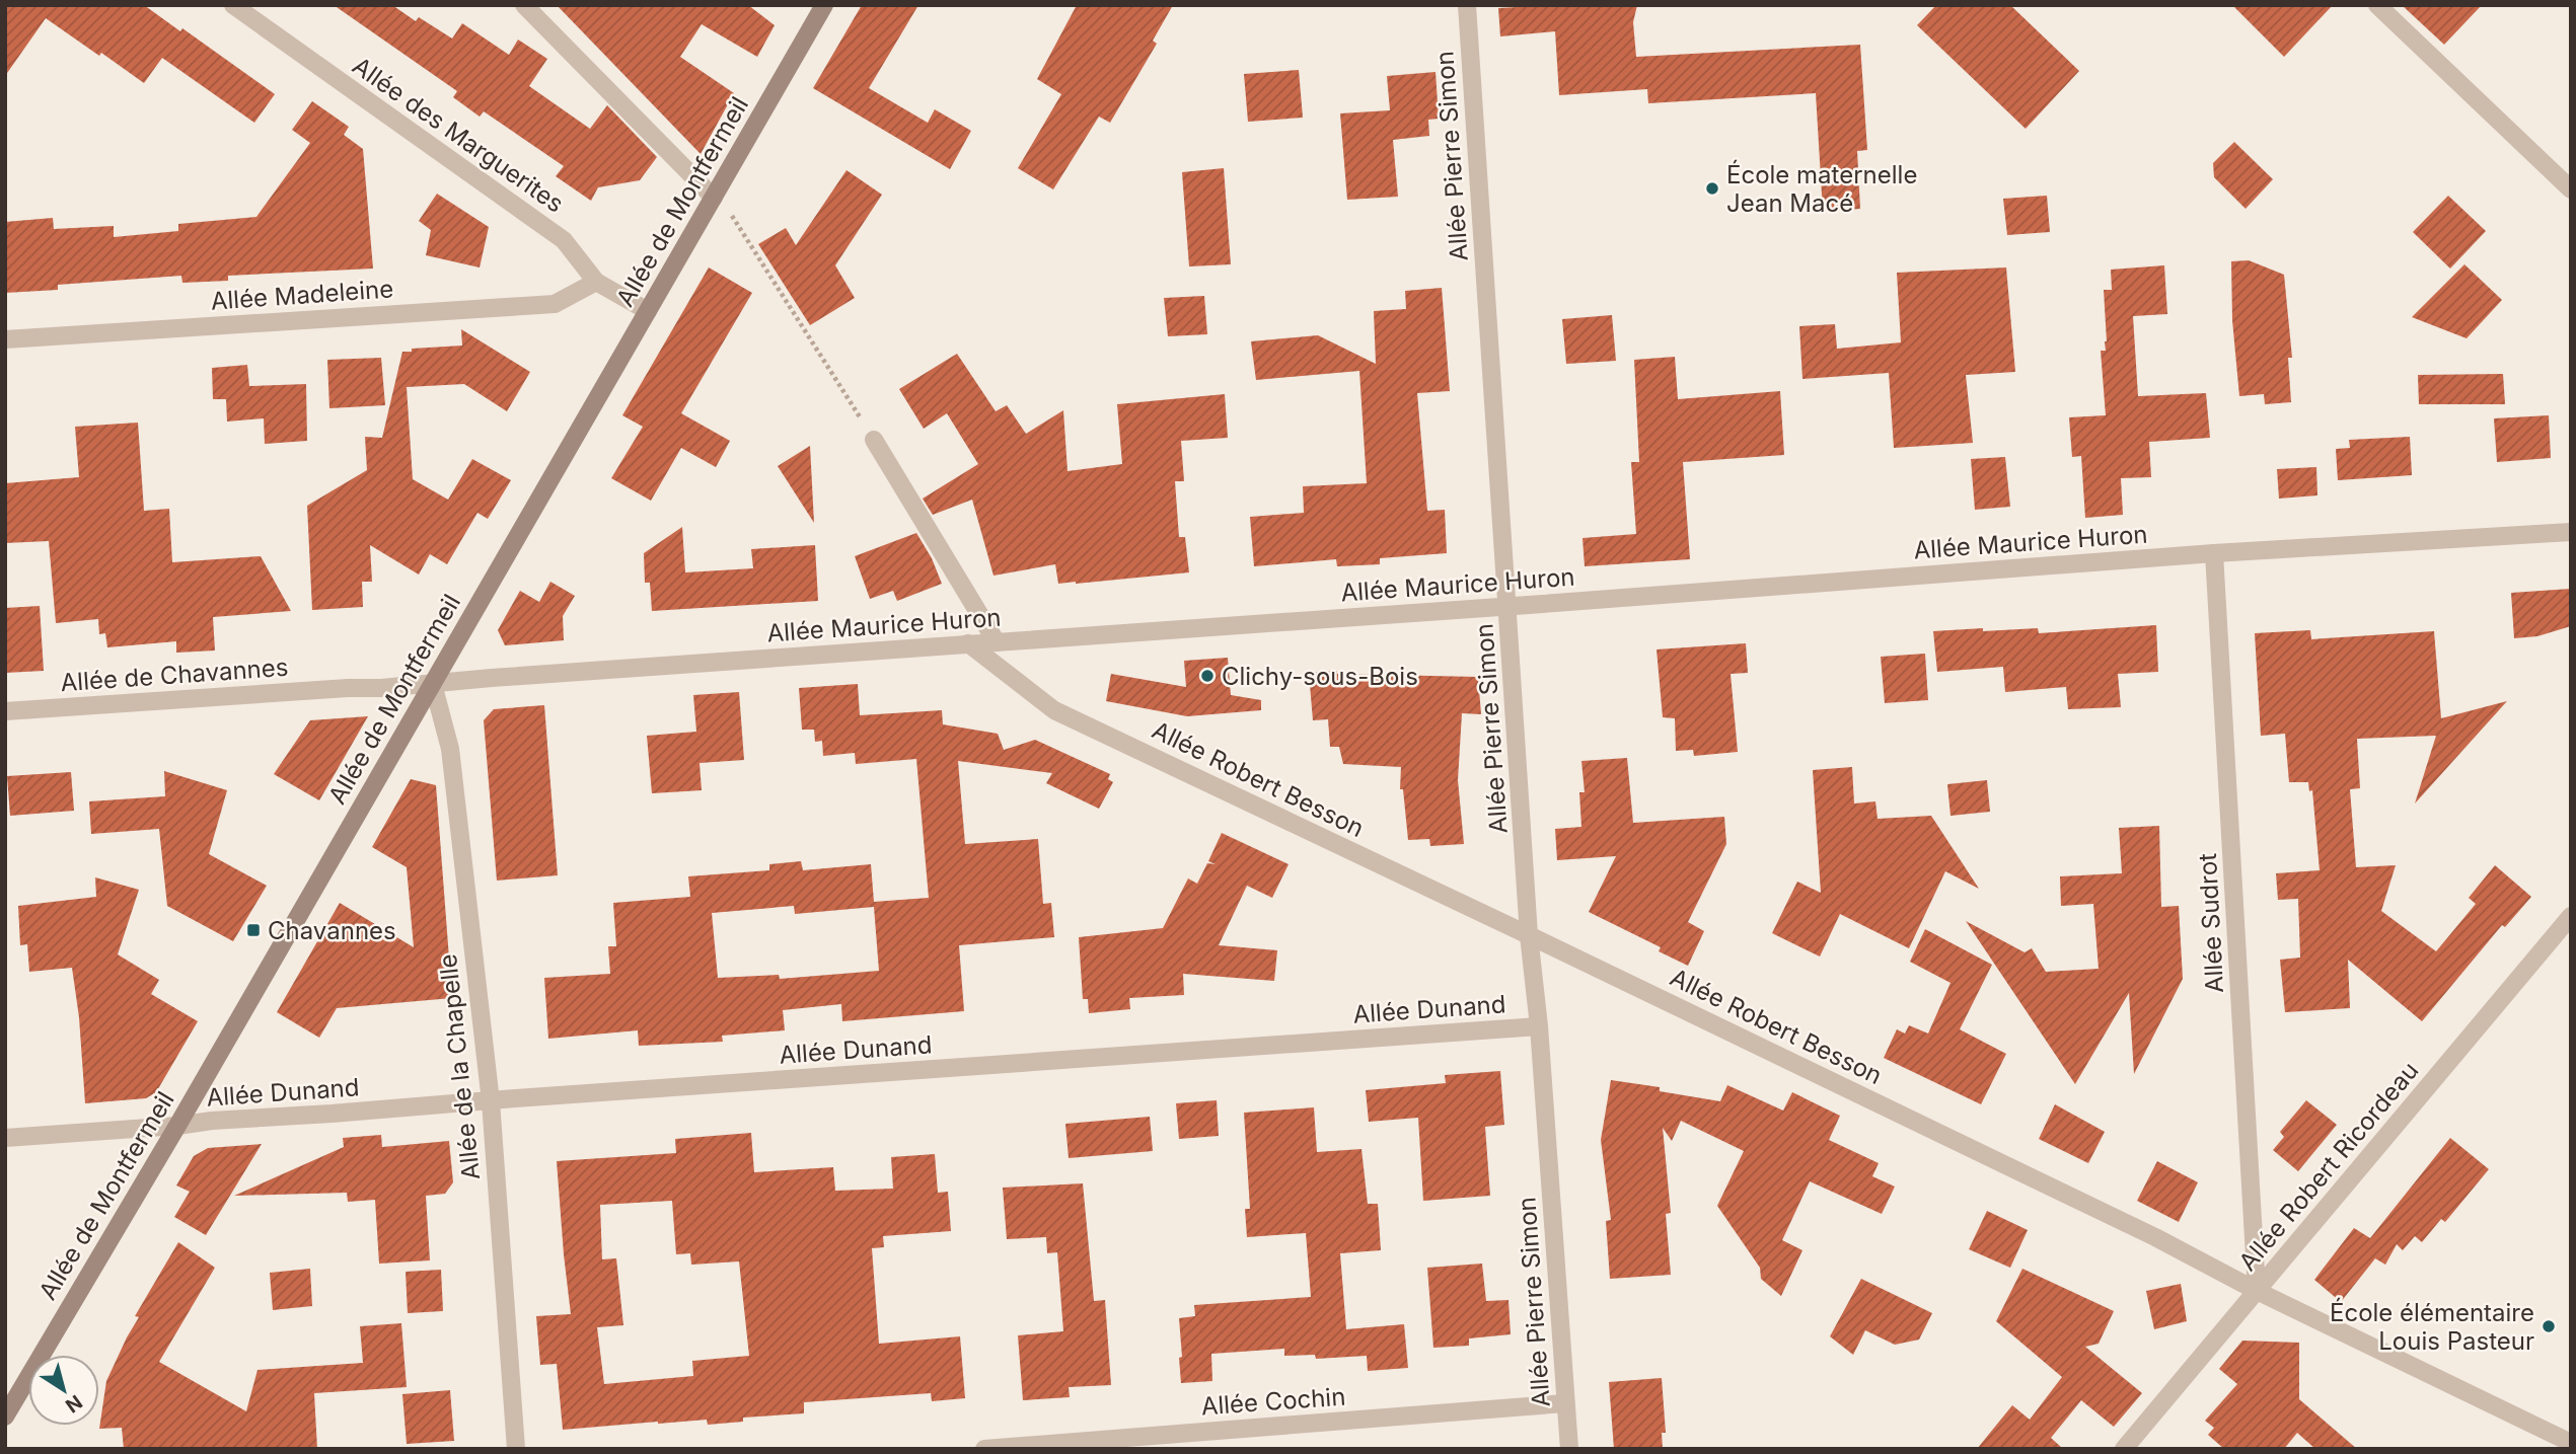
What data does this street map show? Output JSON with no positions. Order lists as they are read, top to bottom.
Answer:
{
  "streets": {
    "main road": ["Allée de Montfermeil"],
    "street": [
      "Allée des Marguerites",
      "Allée Pierre Simon",
      "Allée Madeleine",
      "Allée Maurice Huron",
      "Allée de Chavannes",
      "Allée Robert Besson",
      "Allée Sudrot",
      "Allée Dunand",
      "Allée de la Chapelle",
      "Allée Robert Ricordeau",
      "Allée Cochin"
    ]
  },
  "crossings": [
    ["Allée des Marguerites", "Allée de Montfermeil"],
    ["Allée des Marguerites", "Allée Madeleine"],
    ["Allée Pierre Simon", "Allée Maurice Huron"],
    ["Allée Pierre Simon", "Allée Robert Besson"],
    ["Allée Pierre Simon", "Allée Dunand"],
    ["Allée Pierre Simon", "Allée Cochin"],
    ["Allée de Montfermeil", "Allée Maurice Huron"],
    ["Allée de Montfermeil", "Allée Dunand"],
    ["Allée de Montfermeil", "Allée de la Chapelle"],
    ["Allée Maurice Huron", "Allée de Chavannes"],
    ["Allée Maurice Huron", "Allée Robert Besson"],
    ["Allée Maurice Huron", "Allée Sudrot"],
    ["Allée Maurice Huron", "Allée de la Chapelle"],
    ["Allée Robert Besson", "Allée Sudrot"],
    ["Allée Robert Besson", "Allée Robert Ricordeau"],
    ["Allée Sudrot", "Allée Robert Ricordeau"],
    ["Allée Dunand", "Allée de la Chapelle"]
  ],
  "places": {
    "other": ["École maternelle Jean Macé", "Clichy-sous-Bois", "École élémentaire Louis Pasteur"],
    "transit": ["Chavannes"]
  },
  "north": "bottom right"
}
